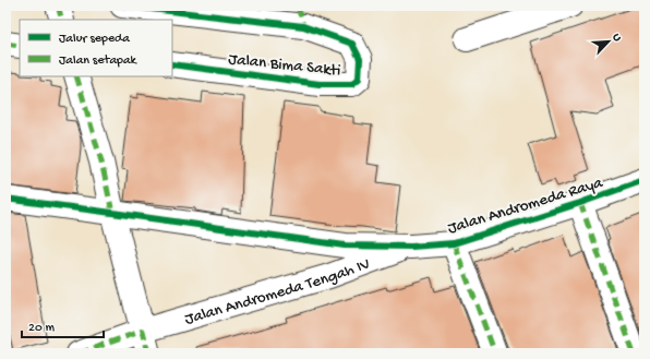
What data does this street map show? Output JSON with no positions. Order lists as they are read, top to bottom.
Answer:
{
  "streets": {
    "street": ["Jalan Bima Sakti", "Jalan Andromeda Raya", "Jalan Andromeda Tengah IV"]
  },
  "crossings": [
    ["Jalan Andromeda Raya", "Jalan Andromeda Tengah IV"]
  ],
  "legend": ["Jalur sepeda", "Jalan setapak"],
  "scale_bar": "20 m",
  "north": "top right"
}
